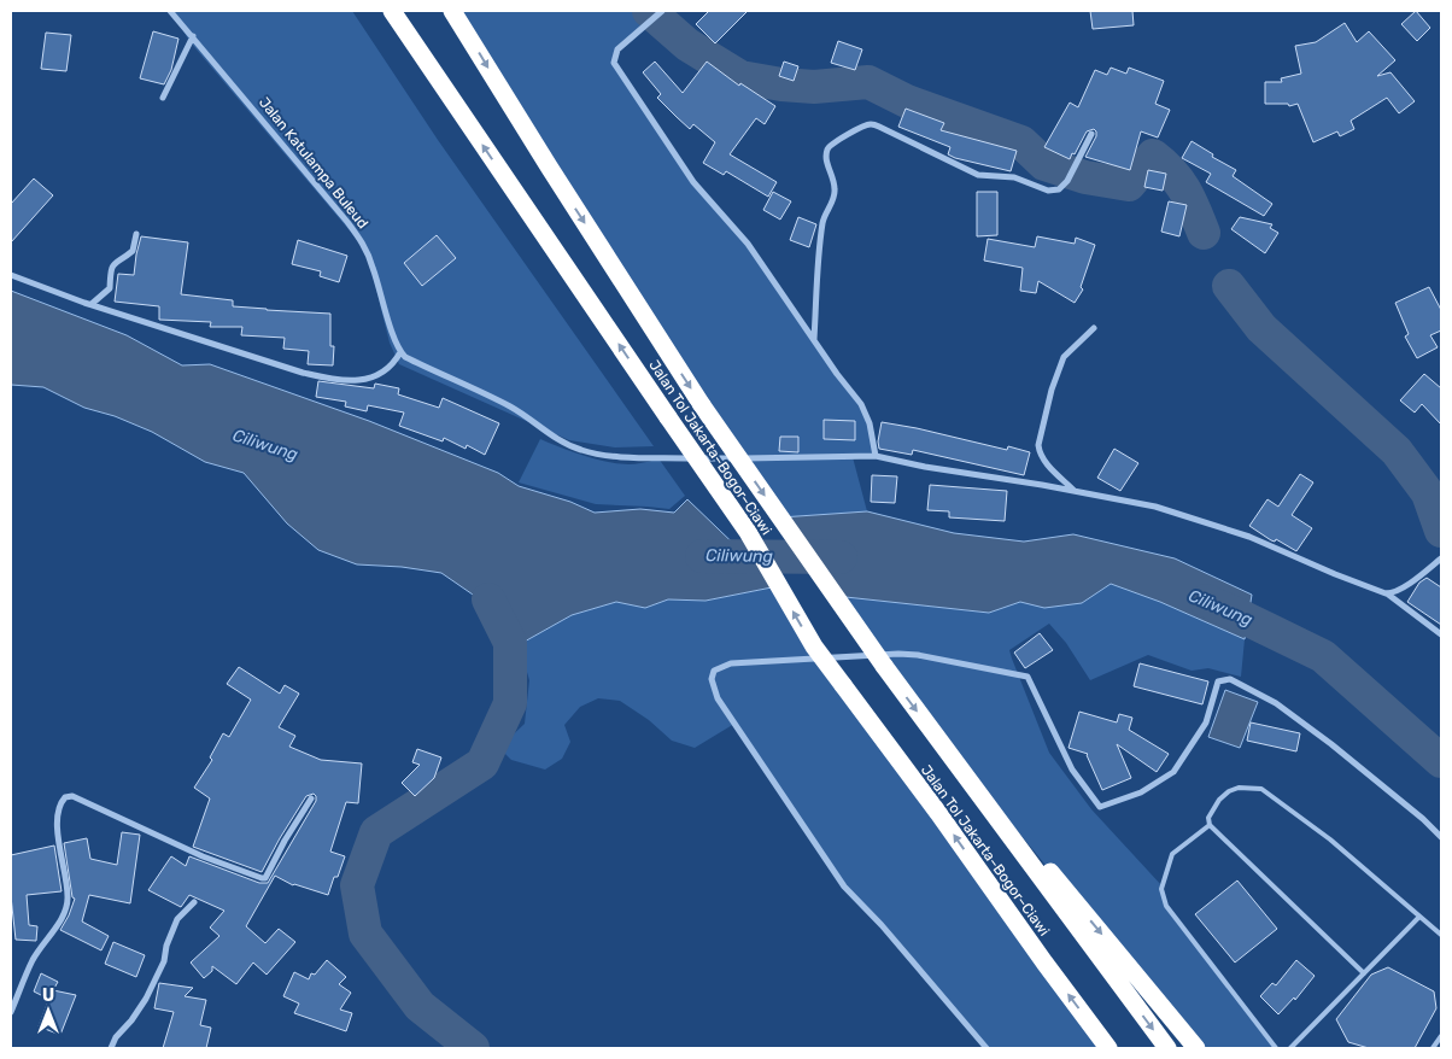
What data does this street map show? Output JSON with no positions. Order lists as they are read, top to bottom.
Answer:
{
  "streets": {
    "highway": ["Jalan Tol Jakarta–Bogor–Ciawi"],
    "street": ["Jalan Katulampa Buleud"]
  },
  "water": ["Ciliwung"],
  "north": "top"
}
